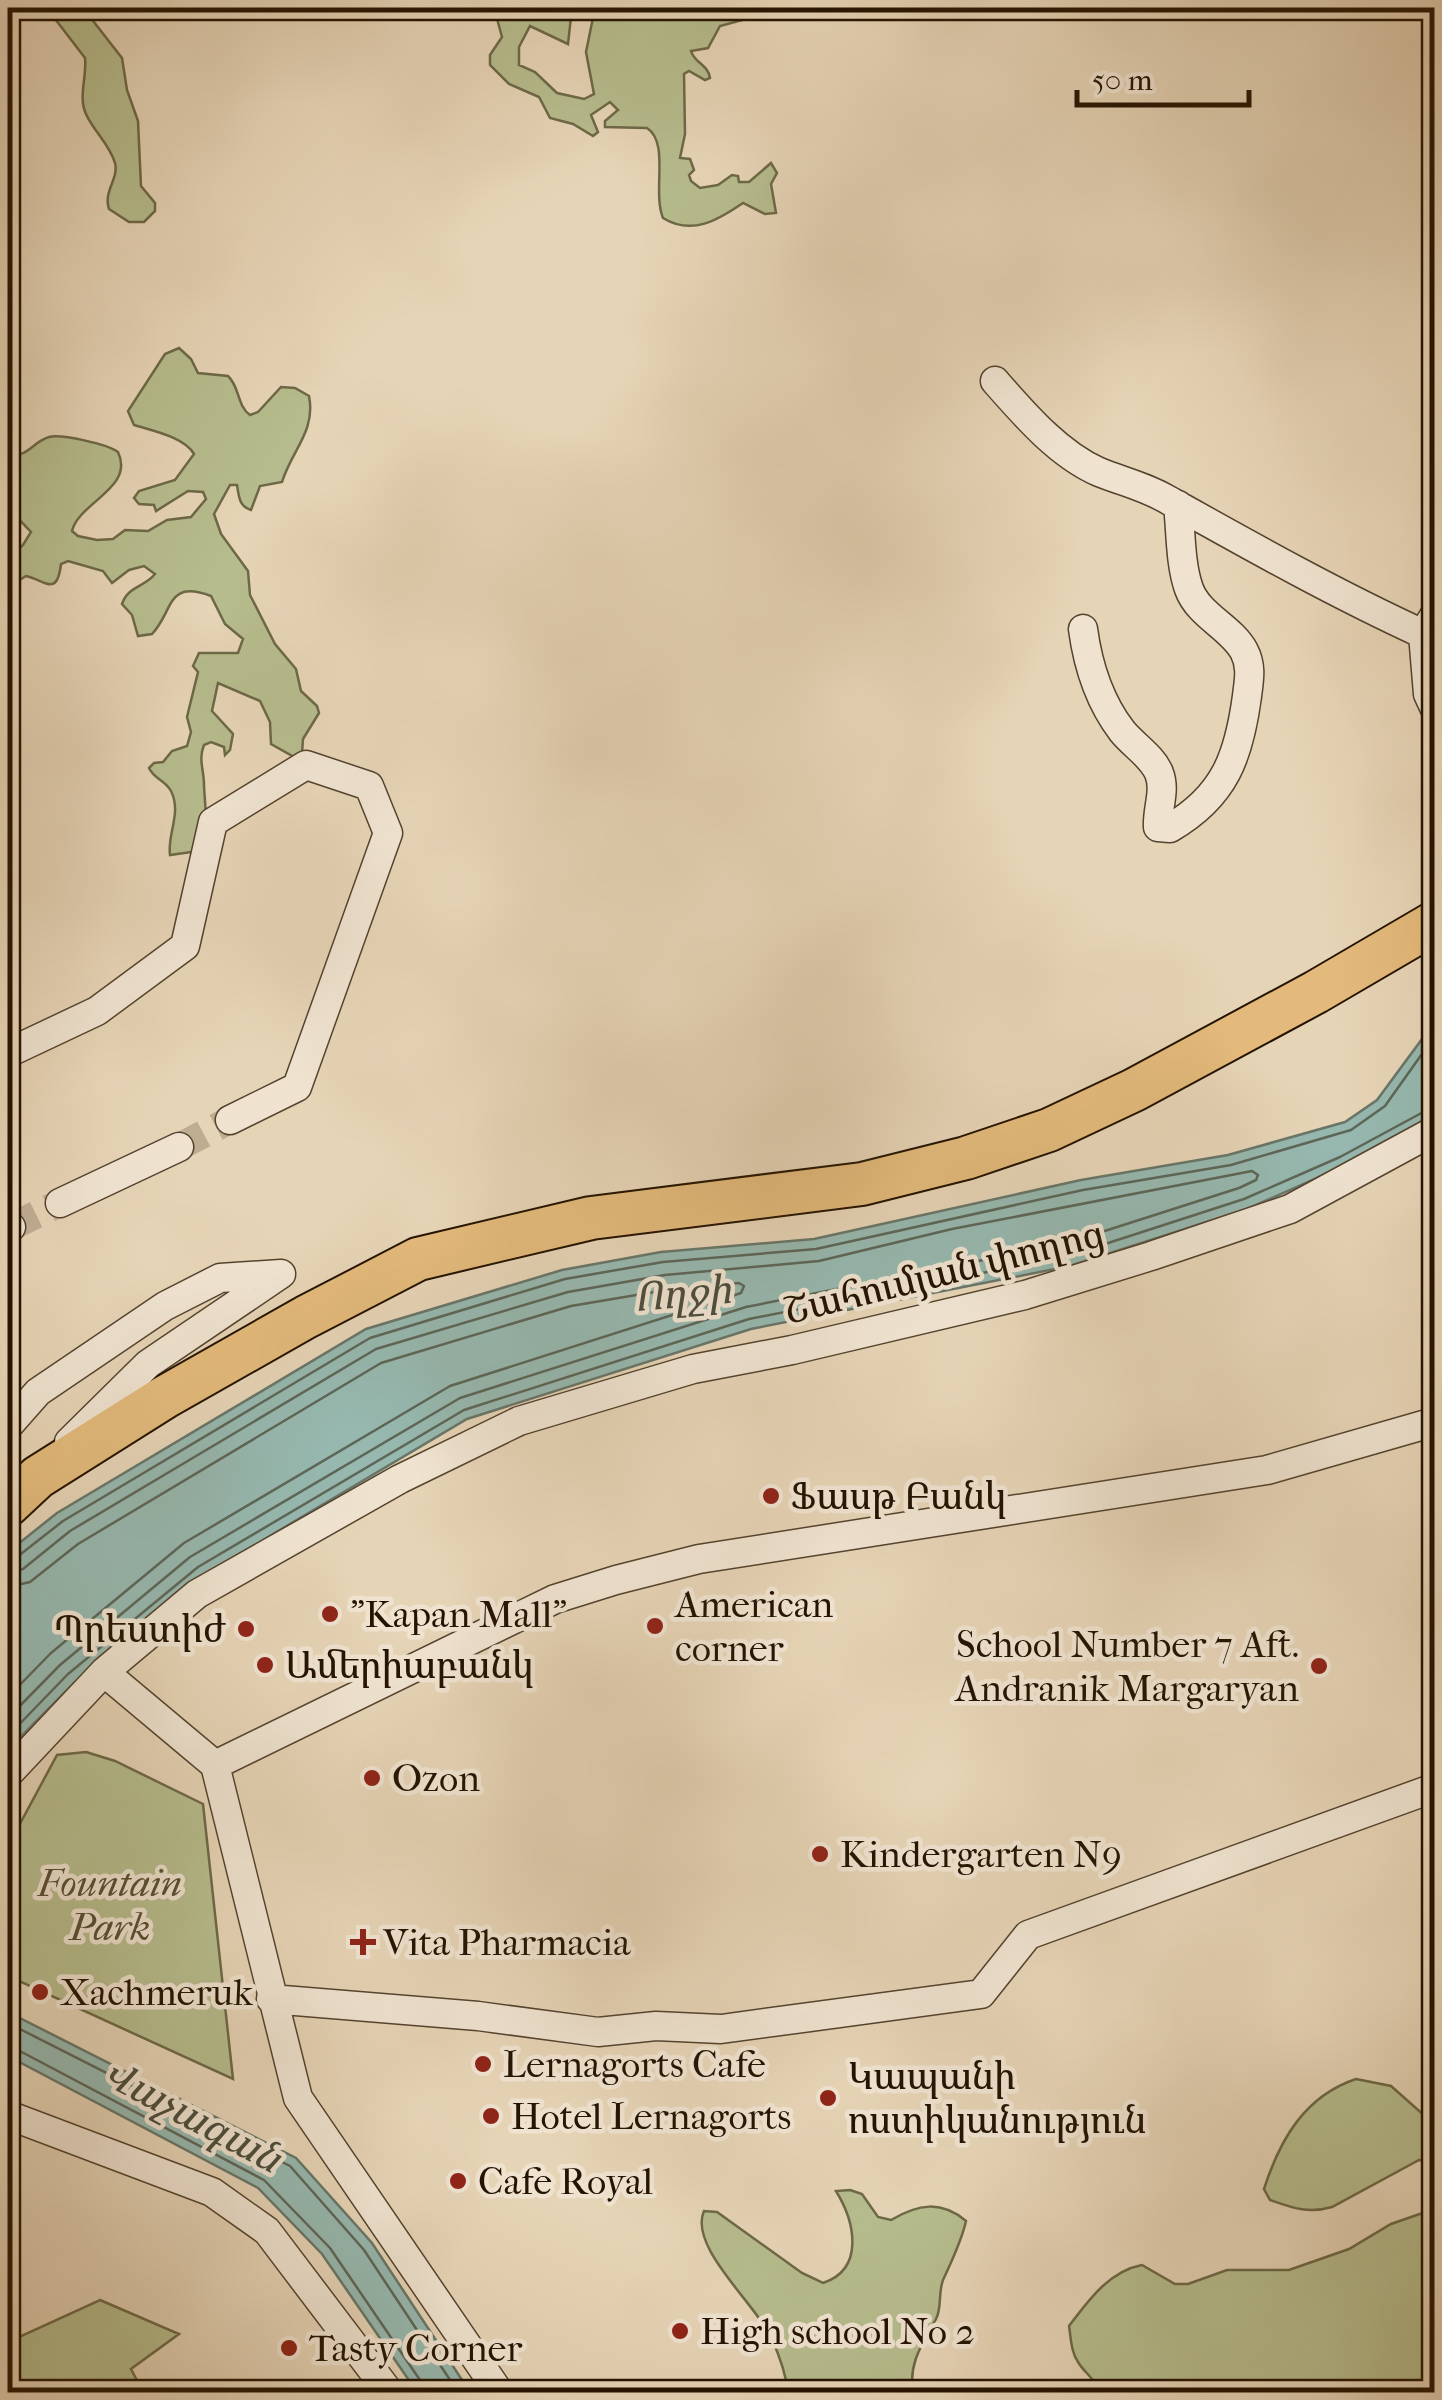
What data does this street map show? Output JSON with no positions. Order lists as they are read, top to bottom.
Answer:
{
  "streets": {
    "street": ["Շահումյան փողոց"]
  },
  "water": ["Ողջի", "Վաչագան"],
  "parks": ["Fountain Park"],
  "places": {
    "other": [
      "Ֆասթ Բանկ",
      "\"Kapan Mall\"",
      "American corner",
      "Պրեստիժ",
      "Ամերիաբանկ",
      "School Number 7 Aft. Andranik Margaryan",
      "Ozon",
      "Kindergarten N9",
      "Xachmeruk",
      "Lernagorts Cafe",
      "Կապանի ոստիկանություն",
      "Hotel Lernagorts",
      "Cafe Royal",
      "High school No 2",
      "Tasty Corner"
    ],
    "health": ["Vita Pharmacia"]
  },
  "scale_bar": "50 m"
}
